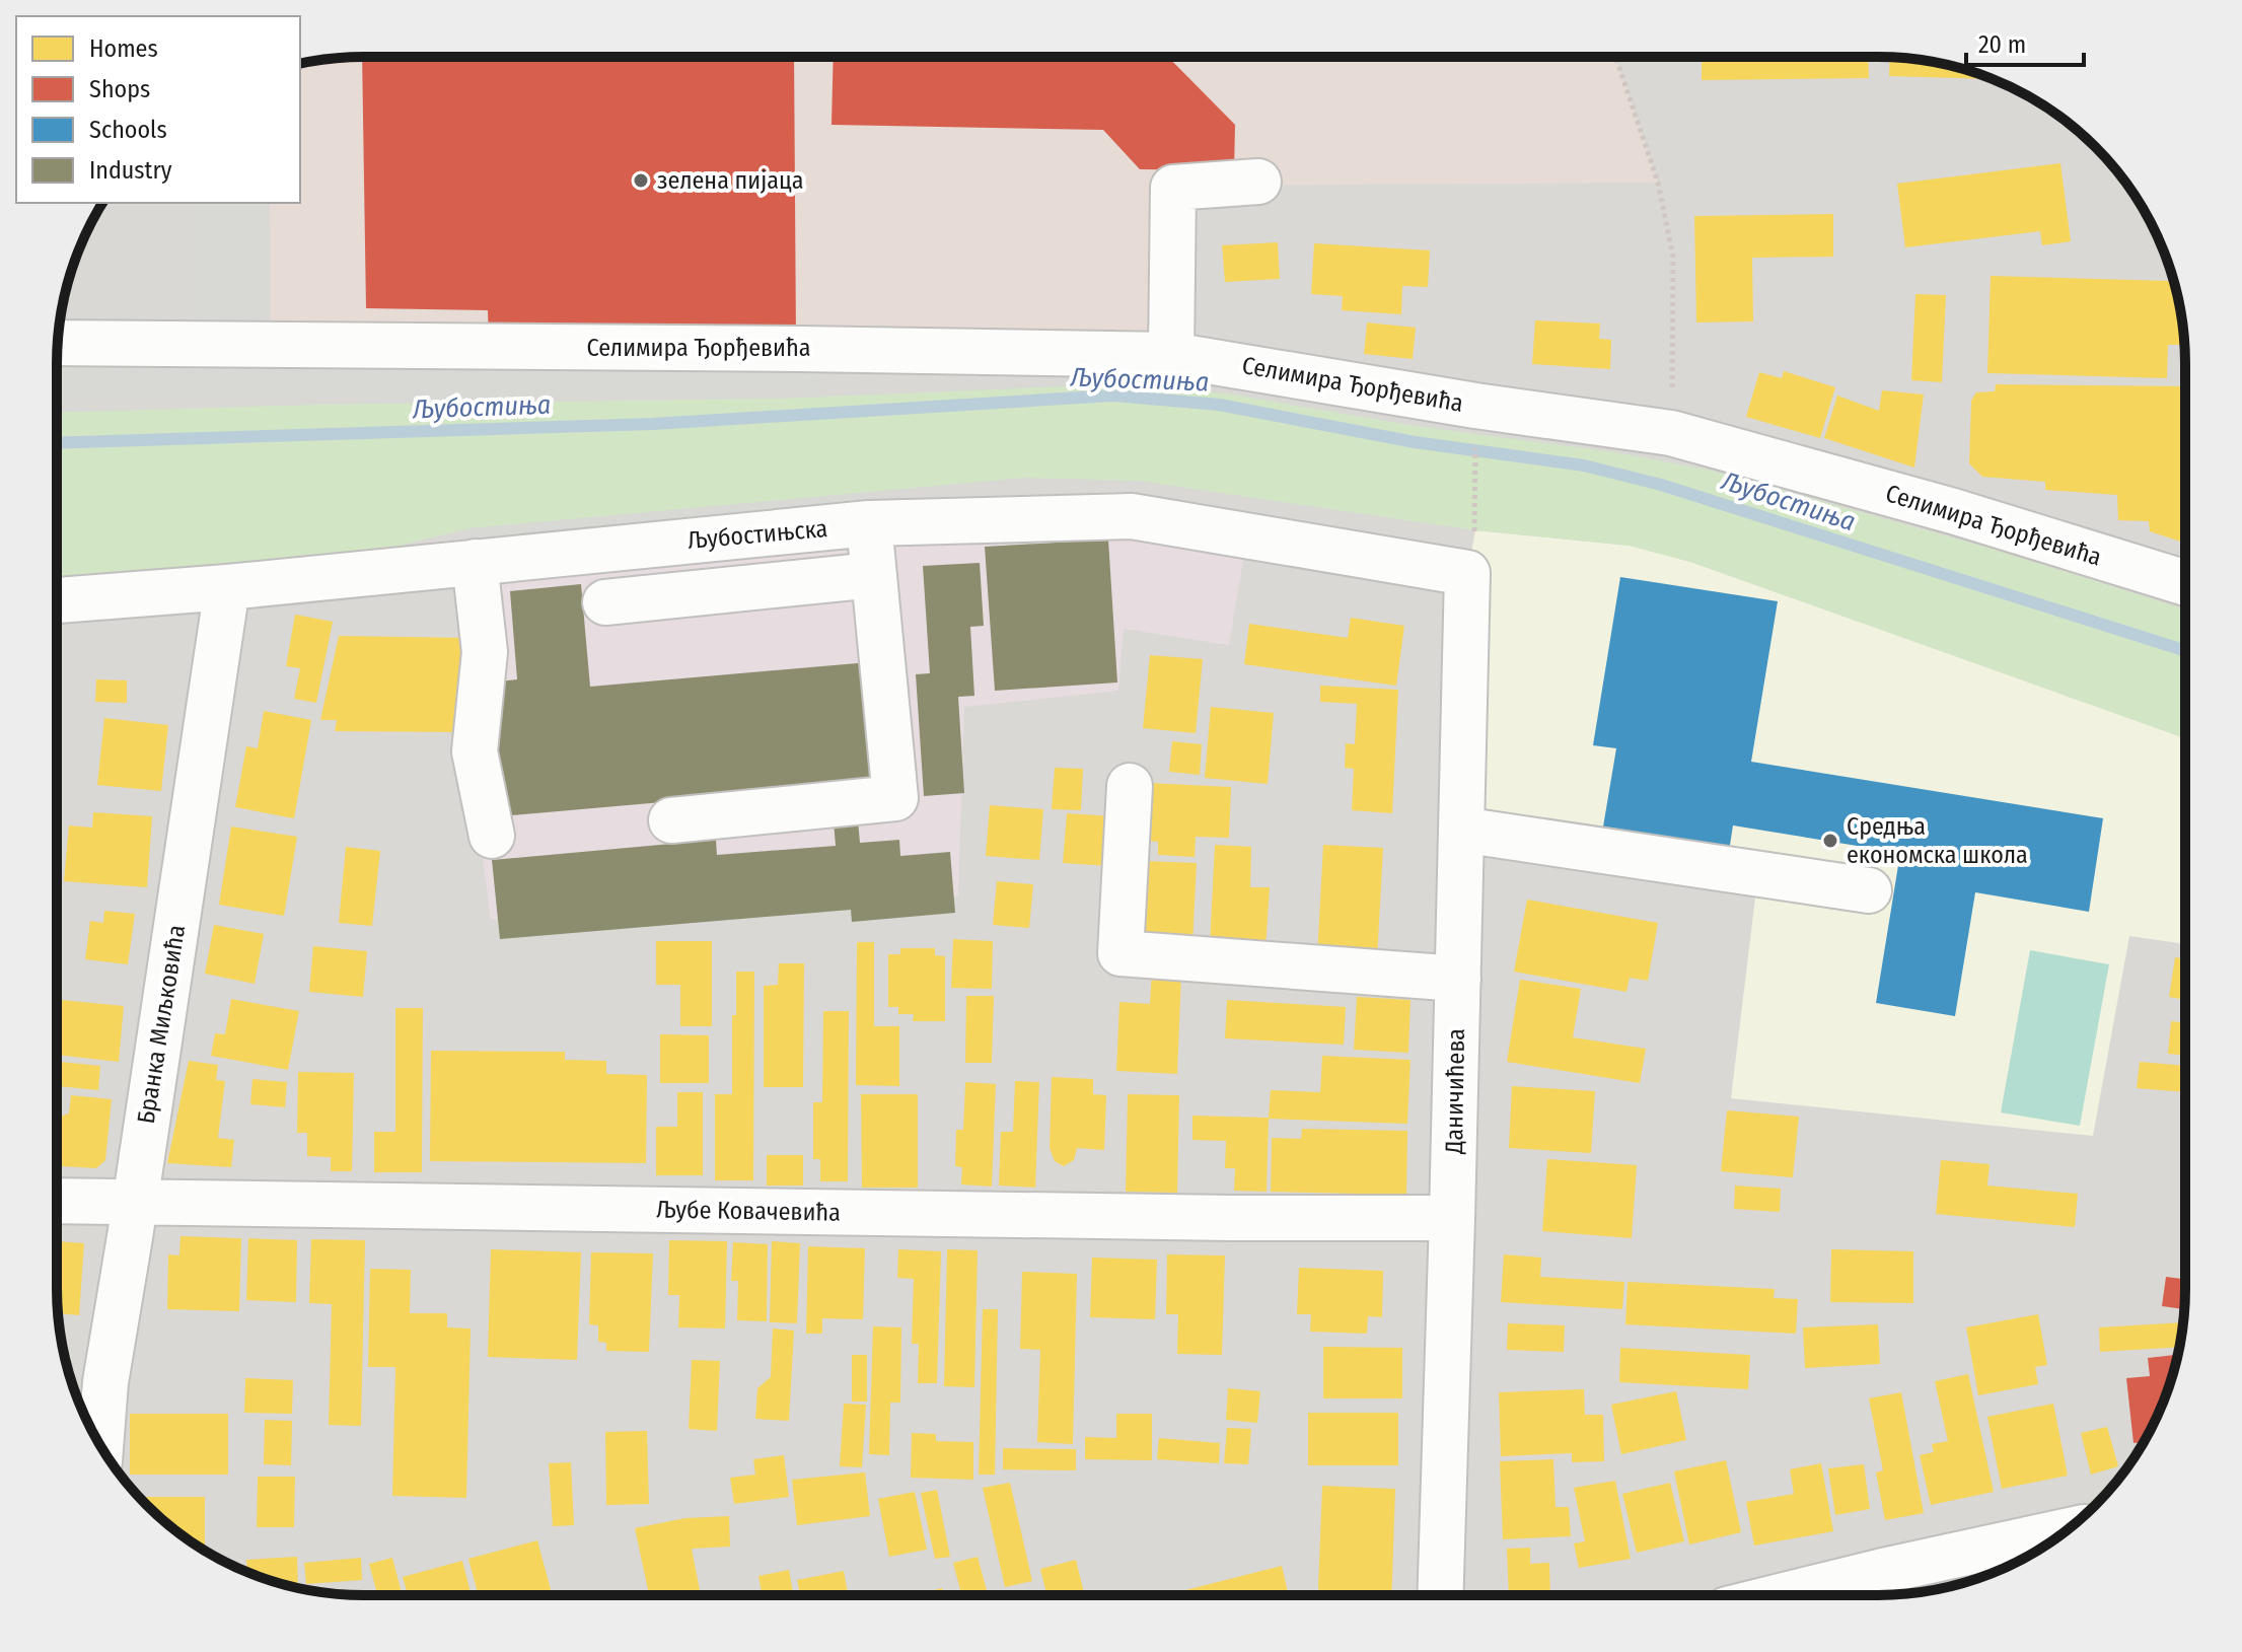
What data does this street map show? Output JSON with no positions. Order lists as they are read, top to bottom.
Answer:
{
  "streets": {
    "street": [
      "Селимира Ђорђевића",
      "Љубостињска",
      "Бранка Миљковића",
      "Даничићева",
      "Љубе Ковачевића"
    ]
  },
  "crossings": [
    ["Љубостињска", "Бранка Миљковића"],
    ["Љубостињска", "Даничићева"],
    ["Бранка Миљковића", "Љубе Ковачевића"],
    ["Даничићева", "Љубе Ковачевића"]
  ],
  "water": ["Љубостиња"],
  "places": ["зелена пијаца", "Средња економска школа"],
  "legend": [
    "Homes",
    "Shops",
    "Schools",
    "Industry"
  ],
  "scale_bar": "20 m"
}
